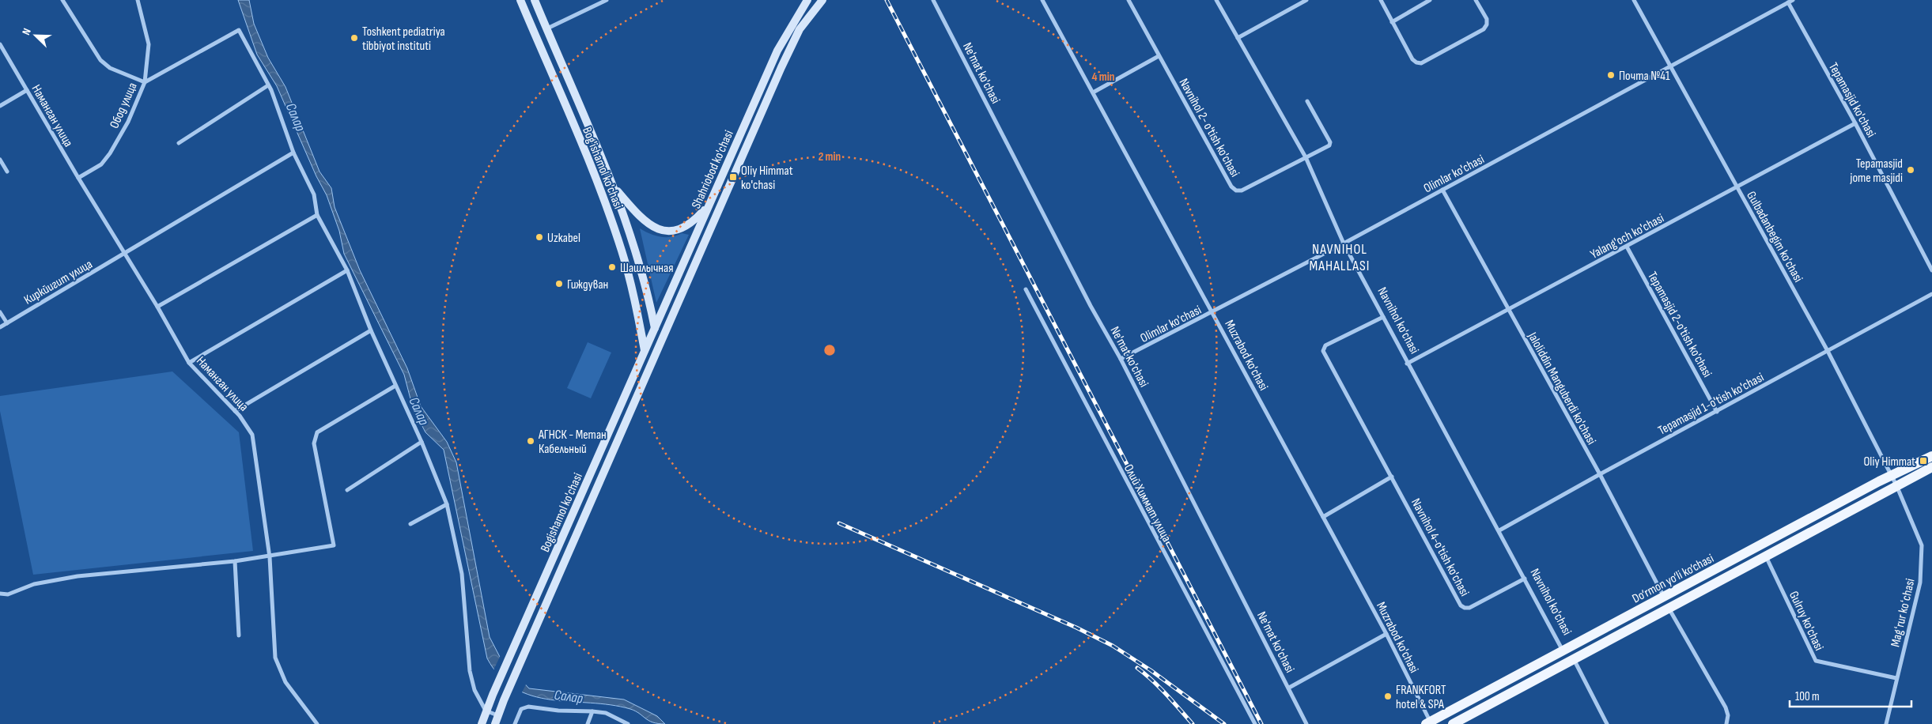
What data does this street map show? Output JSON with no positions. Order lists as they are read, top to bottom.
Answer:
{
  "streets": {
    "main road": [
      "Bog'ishamol ko'chasi",
      "Shahriobod ko'chasi",
      "Navnihol ko'chasi",
      "Bogishamol ko'chasi",
      "Do‘rmon yo‘li ko‘chasi"
    ],
    "street": [
      "Ne'mat ko'chasi",
      "Tepamasjid ko'chasi",
      "Обод улица",
      "Наманган улица",
      "Navnihol 2- o'tish ko'chasi",
      "Olimlar ko'chasi",
      "Yalang'och ko'chasi",
      "Gulbadanbegim ko'chasi",
      "Киркйигит улица",
      "Tepamasjid 2-o'tish ko'chasi",
      "Muzrabod ko'chasi",
      "Jaloliddin Manguberdi ko'chasi",
      "Tepamasjid 1-o'tish ko'chasi",
      "Олий Химмат улица",
      "Navnihol 4-o'tish ko'chasi",
      "Magʻrur koʻchasi",
      "Gulruy ko'chasi"
    ]
  },
  "crossings": [
    ["Ne'mat ko'chasi", "Olimlar ko'chasi"],
    ["Tepamasjid ko'chasi", "Olimlar ko'chasi"],
    ["Tepamasjid ko'chasi", "Yalang'och ko'chasi"],
    ["Обод улица", "Наманган улица"],
    ["Наманган улица", "Киркйигит улица"],
    ["Navnihol 2- o'tish ko'chasi", "Navnihol ko'chasi"],
    ["Bog'ishamol ko'chasi", "Shahriobod ko'chasi"],
    ["Bog'ishamol ko'chasi", "Bogishamol ko'chasi"],
    ["Shahriobod ko'chasi", "Bogishamol ko'chasi"],
    ["Olimlar ko'chasi", "Gulbadanbegim ko'chasi"],
    ["Olimlar ko'chasi", "Navnihol ko'chasi"],
    ["Olimlar ko'chasi", "Muzrabod ko'chasi"],
    ["Olimlar ko'chasi", "Jaloliddin Manguberdi ko'chasi"],
    ["Yalang'och ko'chasi", "Gulbadanbegim ko'chasi"],
    ["Yalang'och ko'chasi", "Navnihol ko'chasi"],
    ["Yalang'och ko'chasi", "Tepamasjid 2-o'tish ko'chasi"],
    ["Yalang'och ko'chasi", "Jaloliddin Manguberdi ko'chasi"],
    ["Gulbadanbegim ko'chasi", "Tepamasjid 1-o'tish ko'chasi"],
    ["Gulbadanbegim ko'chasi", "Do‘rmon yo‘li ko‘chasi"],
    ["Gulbadanbegim ko'chasi", "Magʻrur koʻchasi"],
    ["Navnihol ko'chasi", "Tepamasjid 1-o'tish ko'chasi"],
    ["Navnihol ko'chasi", "Navnihol 4-o'tish ko'chasi"],
    ["Navnihol ko'chasi", "Do‘rmon yo‘li ko‘chasi"],
    ["Tepamasjid 2-o'tish ko'chasi", "Tepamasjid 1-o'tish ko'chasi"],
    ["Muzrabod ko'chasi", "Do‘rmon yo‘li ko‘chasi"],
    ["Jaloliddin Manguberdi ko'chasi", "Tepamasjid 1-o'tish ko'chasi"],
    ["Jaloliddin Manguberdi ko'chasi", "Do‘rmon yo‘li ko‘chasi"],
    ["Do‘rmon yo‘li ko‘chasi", "Magʻrur koʻchasi"],
    ["Do‘rmon yo‘li ko‘chasi", "Gulruy ko'chasi"],
    ["Magʻrur koʻchasi", "Gulruy ko'chasi"]
  ],
  "districts": ["NAVNIHOL MAHALLASI"],
  "water": ["Салар"],
  "places": {
    "other": [
      "Toshkent pediatriya tibbiyot instituti",
      "Почта №41",
      "Tepamasjid jome masjidi",
      "Uzkabel",
      "Шашлычная",
      "Гиждуван",
      "АГНСК - Метан Кабельный",
      "FRANKFORT hotel & SPA"
    ],
    "transit": ["Oliy Himmat ko'chasi", "Oliy Himmat"]
  },
  "scale_bar": "100 m",
  "north": "top left",
  "rings": ["4 min", "2 min"]
}
